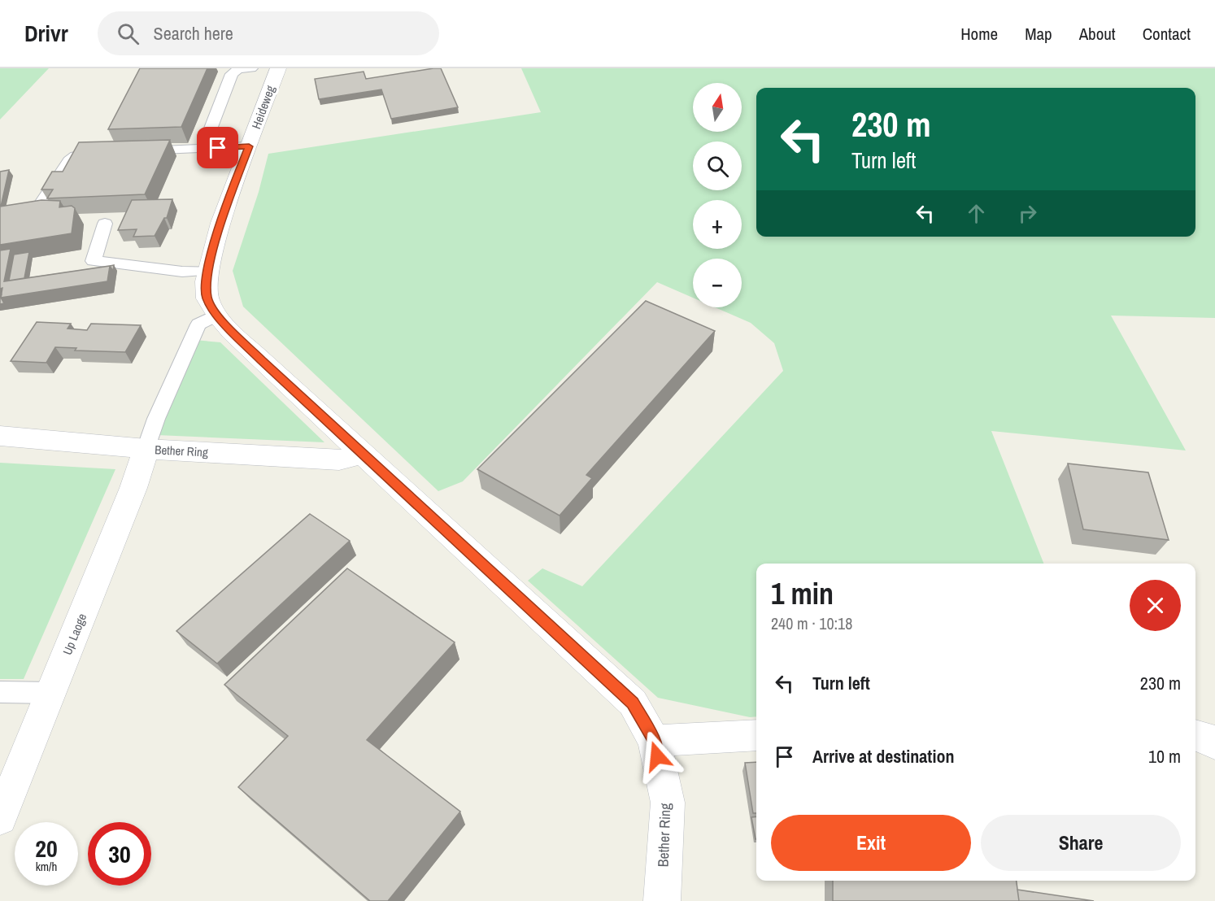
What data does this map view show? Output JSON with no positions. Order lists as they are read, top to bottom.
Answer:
{
  "streets": {
    "street": ["Heideweg", "Bether Ring", "Up Laoge"]
  },
  "crossings": [
    ["Heideweg", "Bether Ring"],
    ["Bether Ring", "Up Laoge"]
  ],
  "north": "top",
  "page": {
    "header": "Drivr",
    "search": "Search here",
    "nav": [
      "Home",
      "Map",
      "About",
      "Contact"
    ],
    "map_buttons": ["+", "−"],
    "turn": ["230 m", "Turn left"],
    "heading": ["1 min", "240 m · 10:18"],
    "list": [
      {
        "name": "Turn left",
        "value": "230 m"
      },
      {
        "name": "Arrive at destination",
        "value": "10 m"
      }
    ],
    "buttons": ["Exit", "Share"],
    "speed": "20 km/h",
    "limit": "30"
  }
}
